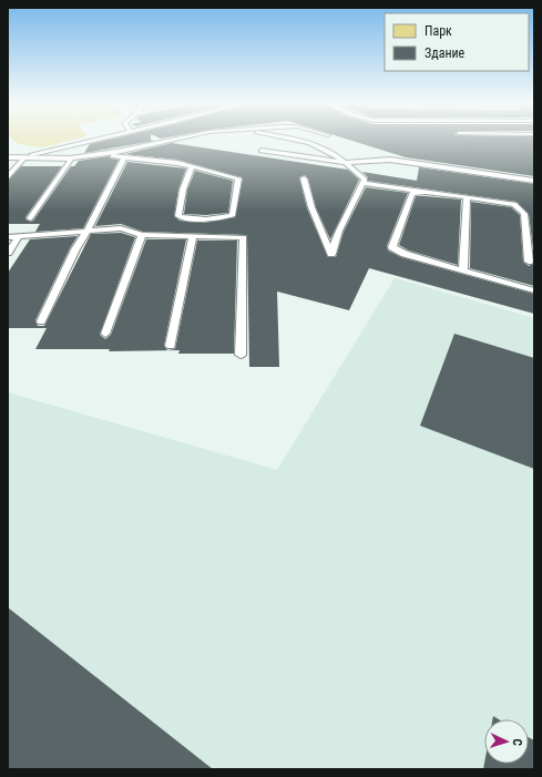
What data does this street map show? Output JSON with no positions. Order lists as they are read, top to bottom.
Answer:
{
  "legend": ["Парк", "Здание"],
  "north": "right"
}
